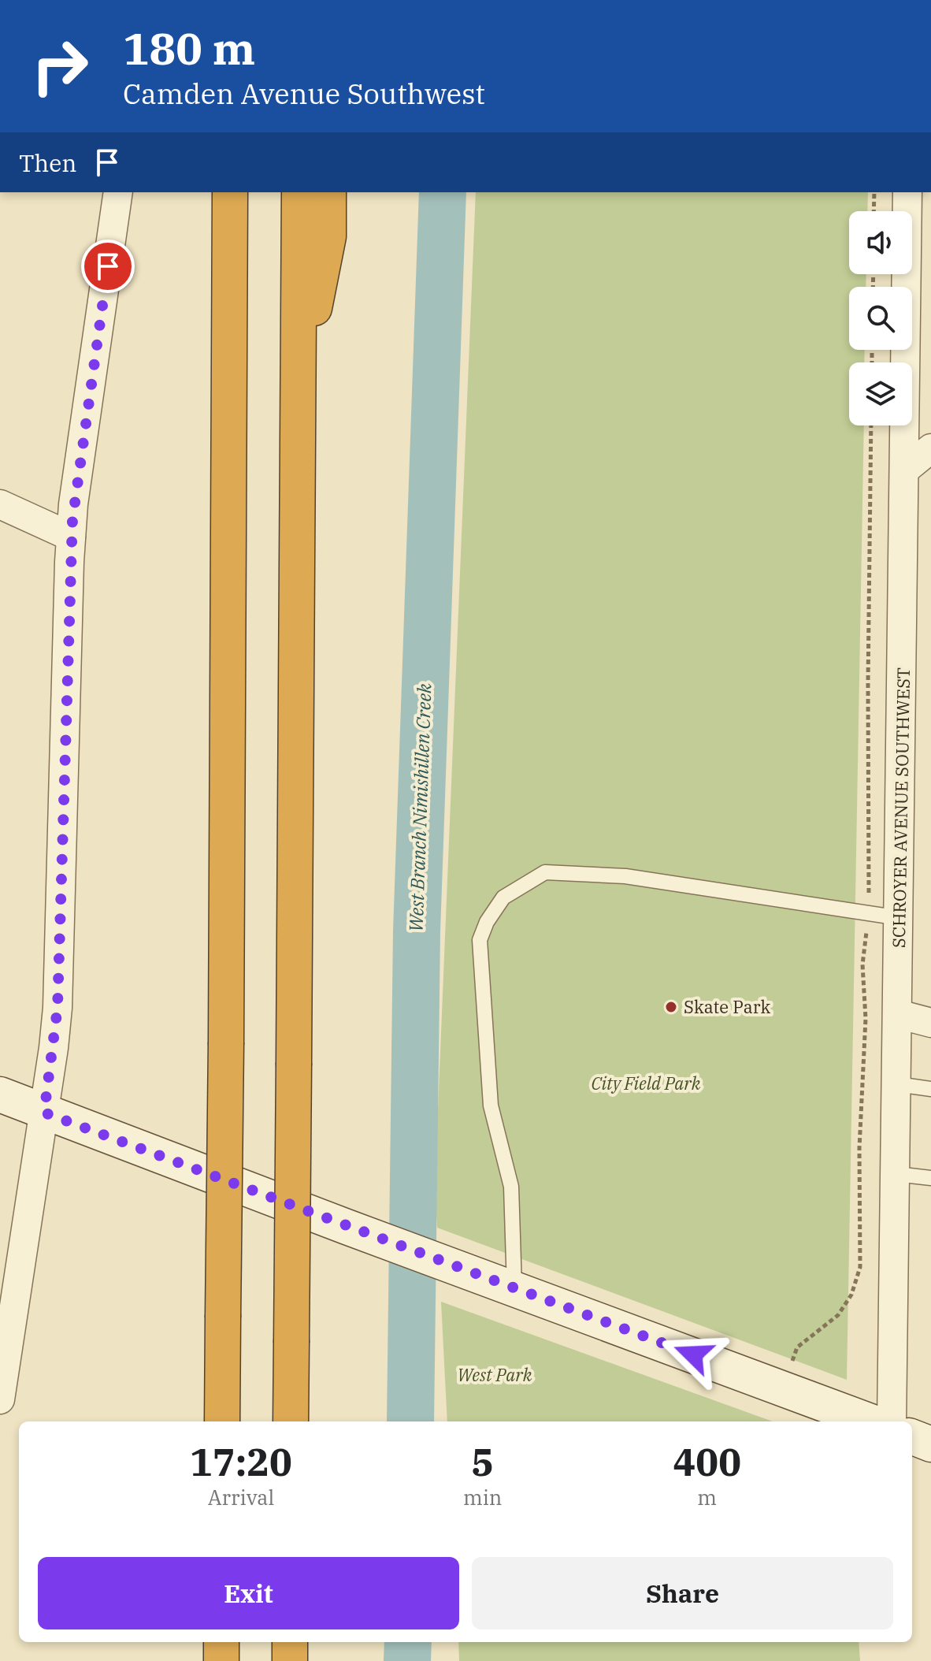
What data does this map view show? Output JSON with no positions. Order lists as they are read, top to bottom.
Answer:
{
  "streets": {
    "street": ["SCHROYER AVENUE SOUTHWEST"]
  },
  "water": ["West Branch Nimishillen Creek"],
  "parks": ["City Field Park", "West Park"],
  "places": ["Skate Park"],
  "page": {
    "turn": ["180 m", "Camden Avenue Southwest"],
    "then": "Then",
    "eta": [
      "17:20",
      "Arrival",
      "5",
      "min",
      "400",
      "m"
    ],
    "buttons": ["Exit", "Share"]
  }
}
